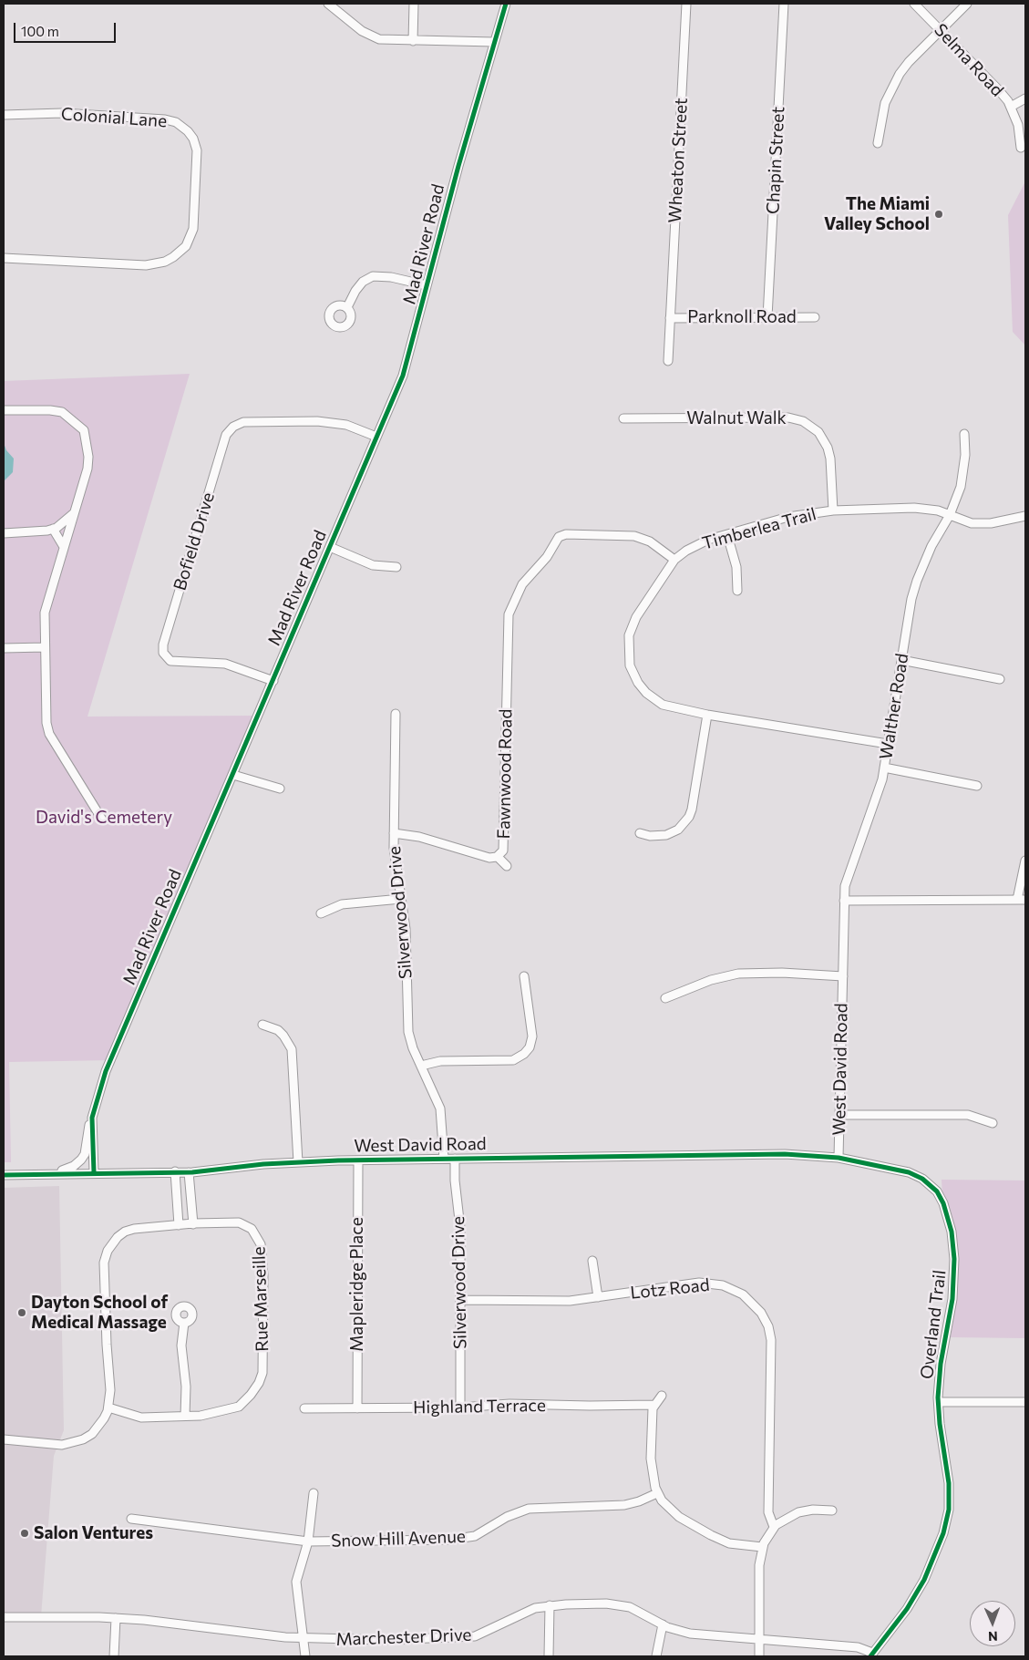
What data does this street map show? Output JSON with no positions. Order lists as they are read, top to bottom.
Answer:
{
  "streets": {
    "street": [
      "Selma Road",
      "Colonial Lane",
      "Wheaton Street",
      "Chapin Street",
      "Mad River Road",
      "Parknoll Road",
      "Walnut Walk",
      "Timberlea Trail",
      "Bofield Drive",
      "Walther Road",
      "Fawnwood Road",
      "Silverwood Drive",
      "West David Road",
      "Mapleridge Place",
      "Lotz Road",
      "Rue Marseille",
      "Overland Trail",
      "Highland Terrace",
      "Snow Hill Avenue",
      "Marchester Drive"
    ]
  },
  "crossings": [
    ["Wheaton Street", "Parknoll Road"],
    ["Chapin Street", "Parknoll Road"],
    ["Mad River Road", "Bofield Drive"],
    ["Mad River Road", "West David Road"],
    ["Walnut Walk", "Timberlea Trail"],
    ["Timberlea Trail", "Walther Road"],
    ["Timberlea Trail", "Fawnwood Road"],
    ["Walther Road", "West David Road"],
    ["Fawnwood Road", "Silverwood Drive"],
    ["Silverwood Drive", "West David Road"],
    ["Silverwood Drive", "Lotz Road"],
    ["Silverwood Drive", "Highland Terrace"],
    ["West David Road", "Mapleridge Place"],
    ["West David Road", "Overland Trail"],
    ["Mapleridge Place", "Highland Terrace"],
    ["Overland Trail", "Marchester Drive"]
  ],
  "parks": ["David's Cemetery"],
  "places": ["The Miami Valley School", "Dayton School of Medical Massage", "Salon Ventures"],
  "scale_bar": "100 m",
  "north": "bottom"
}
